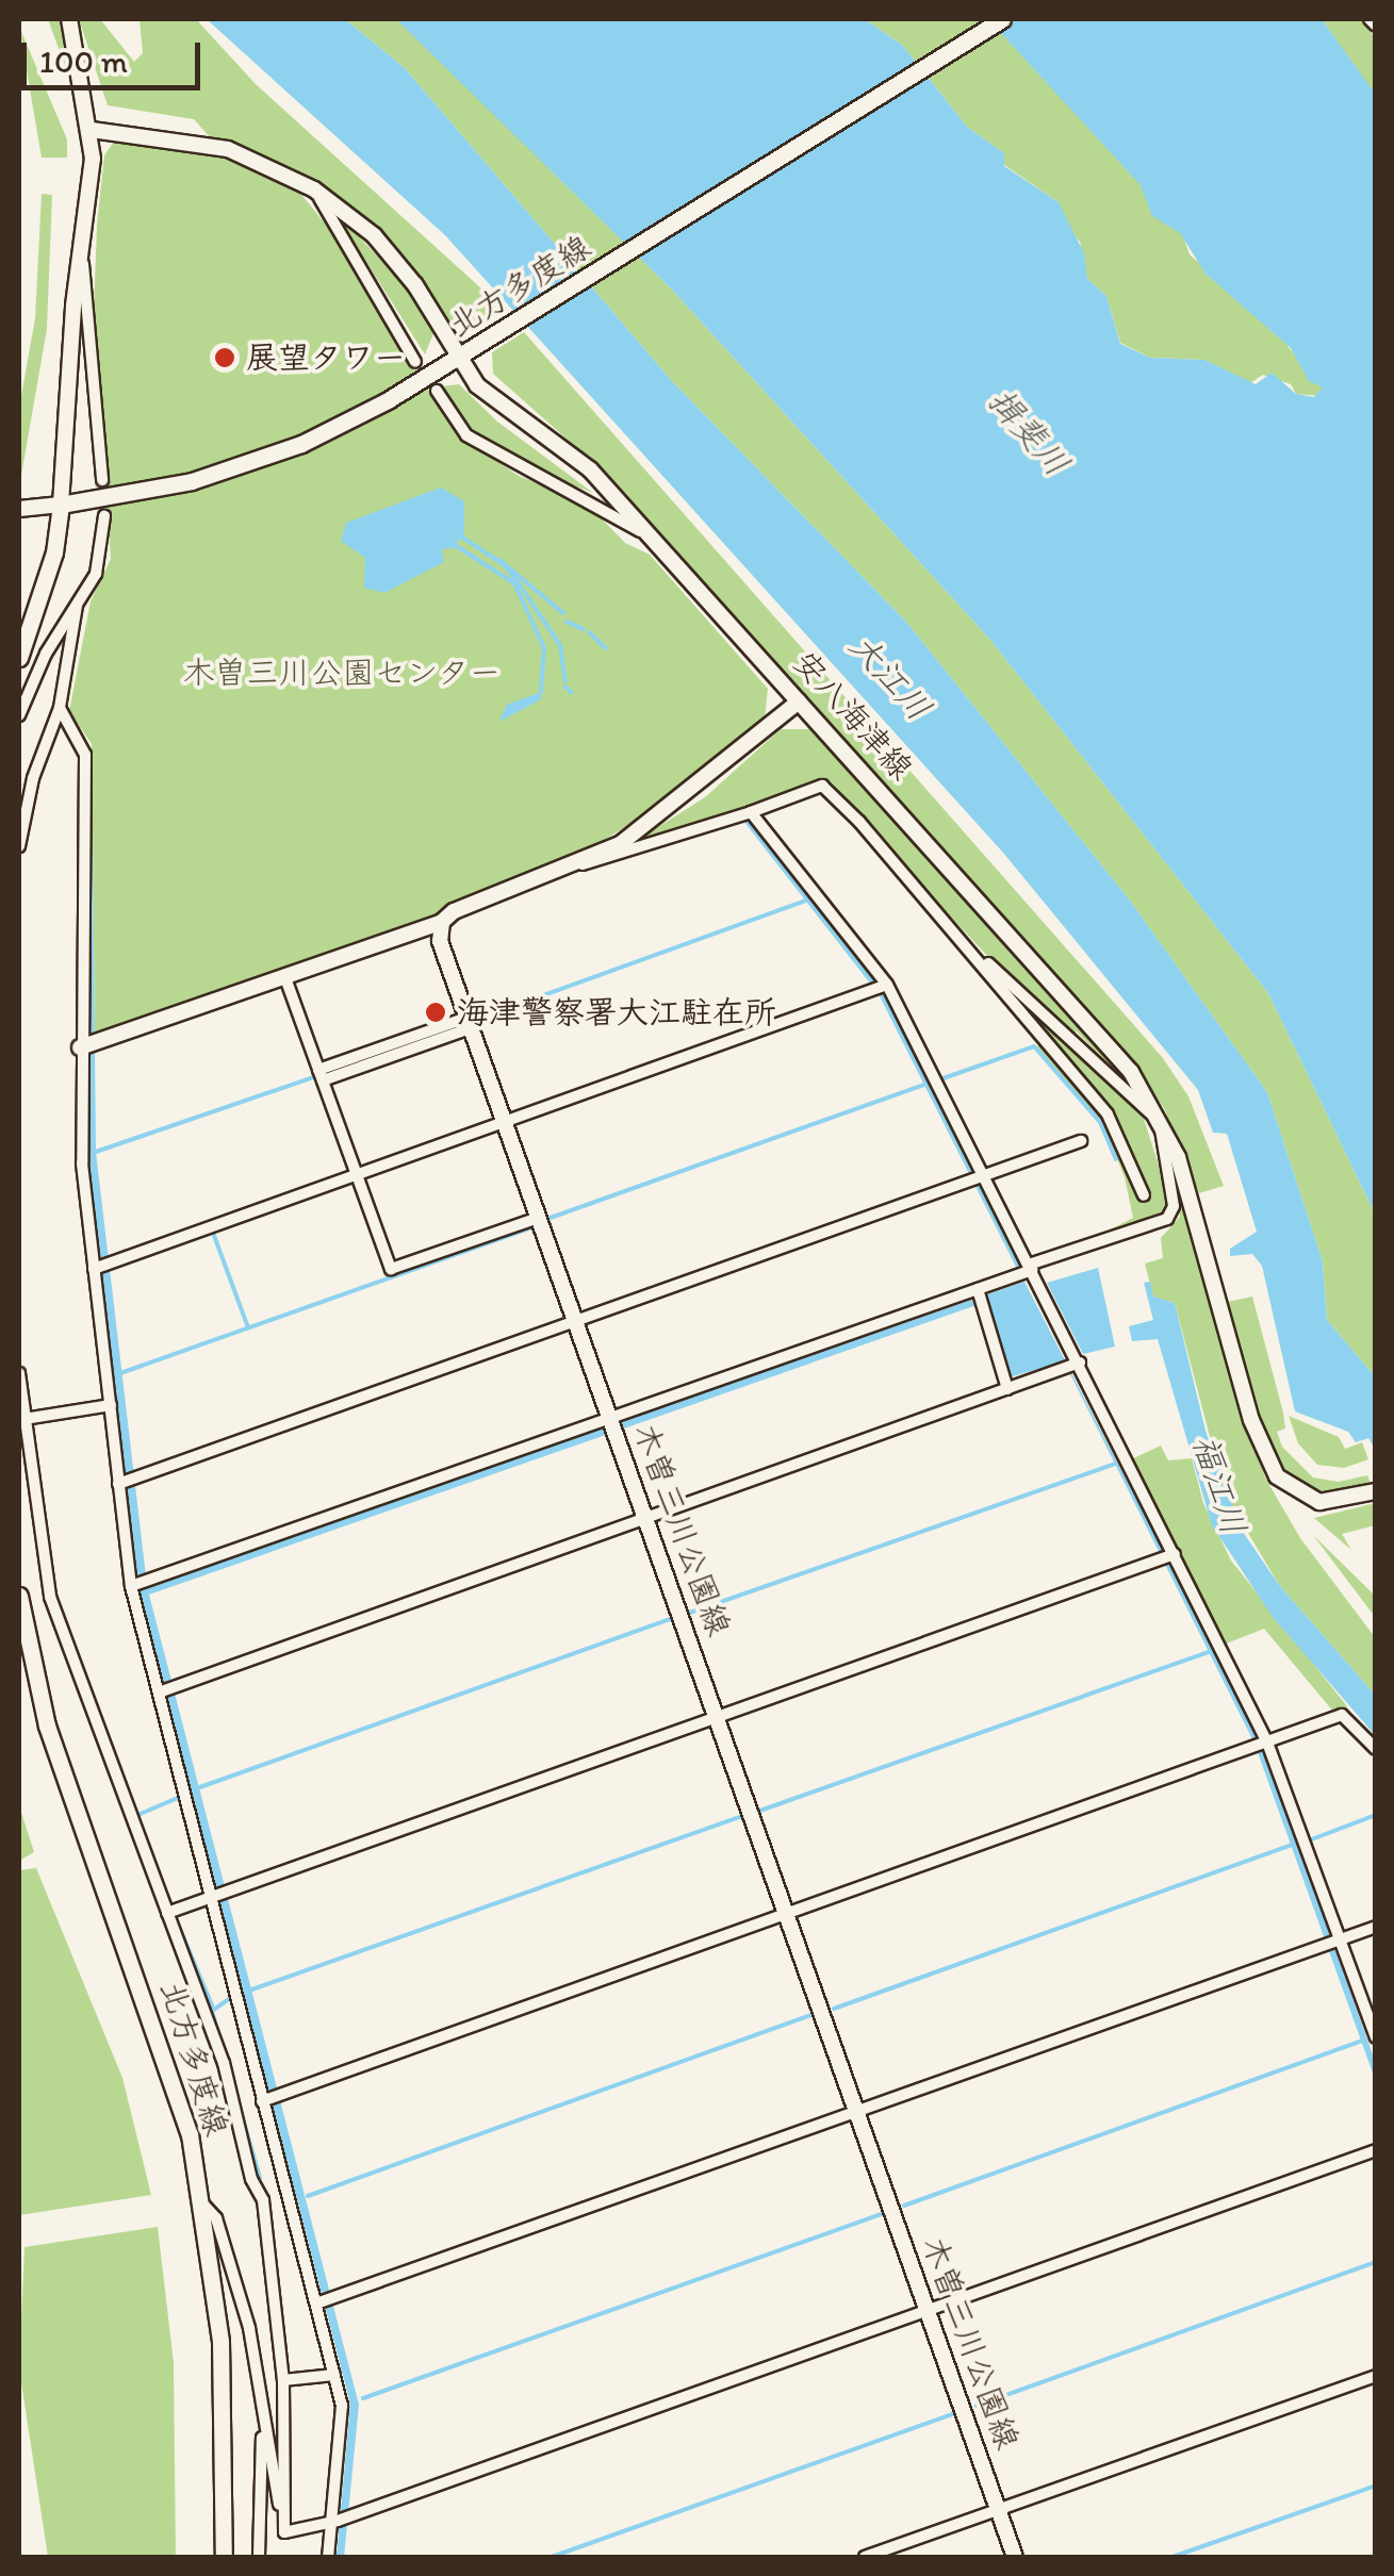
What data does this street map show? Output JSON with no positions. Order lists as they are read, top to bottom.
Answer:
{
  "streets": {
    "main road": ["北方多度線", "安八海津線", "木曽三川公園線"]
  },
  "crossings": [
    ["北方多度線", "安八海津線"]
  ],
  "water": ["揖斐川", "大江川", "福江川"],
  "parks": ["木曽三川公園センター"],
  "places": ["展望タワー", "海津警察署大江駐在所"],
  "scale_bar": "100 m"
}
